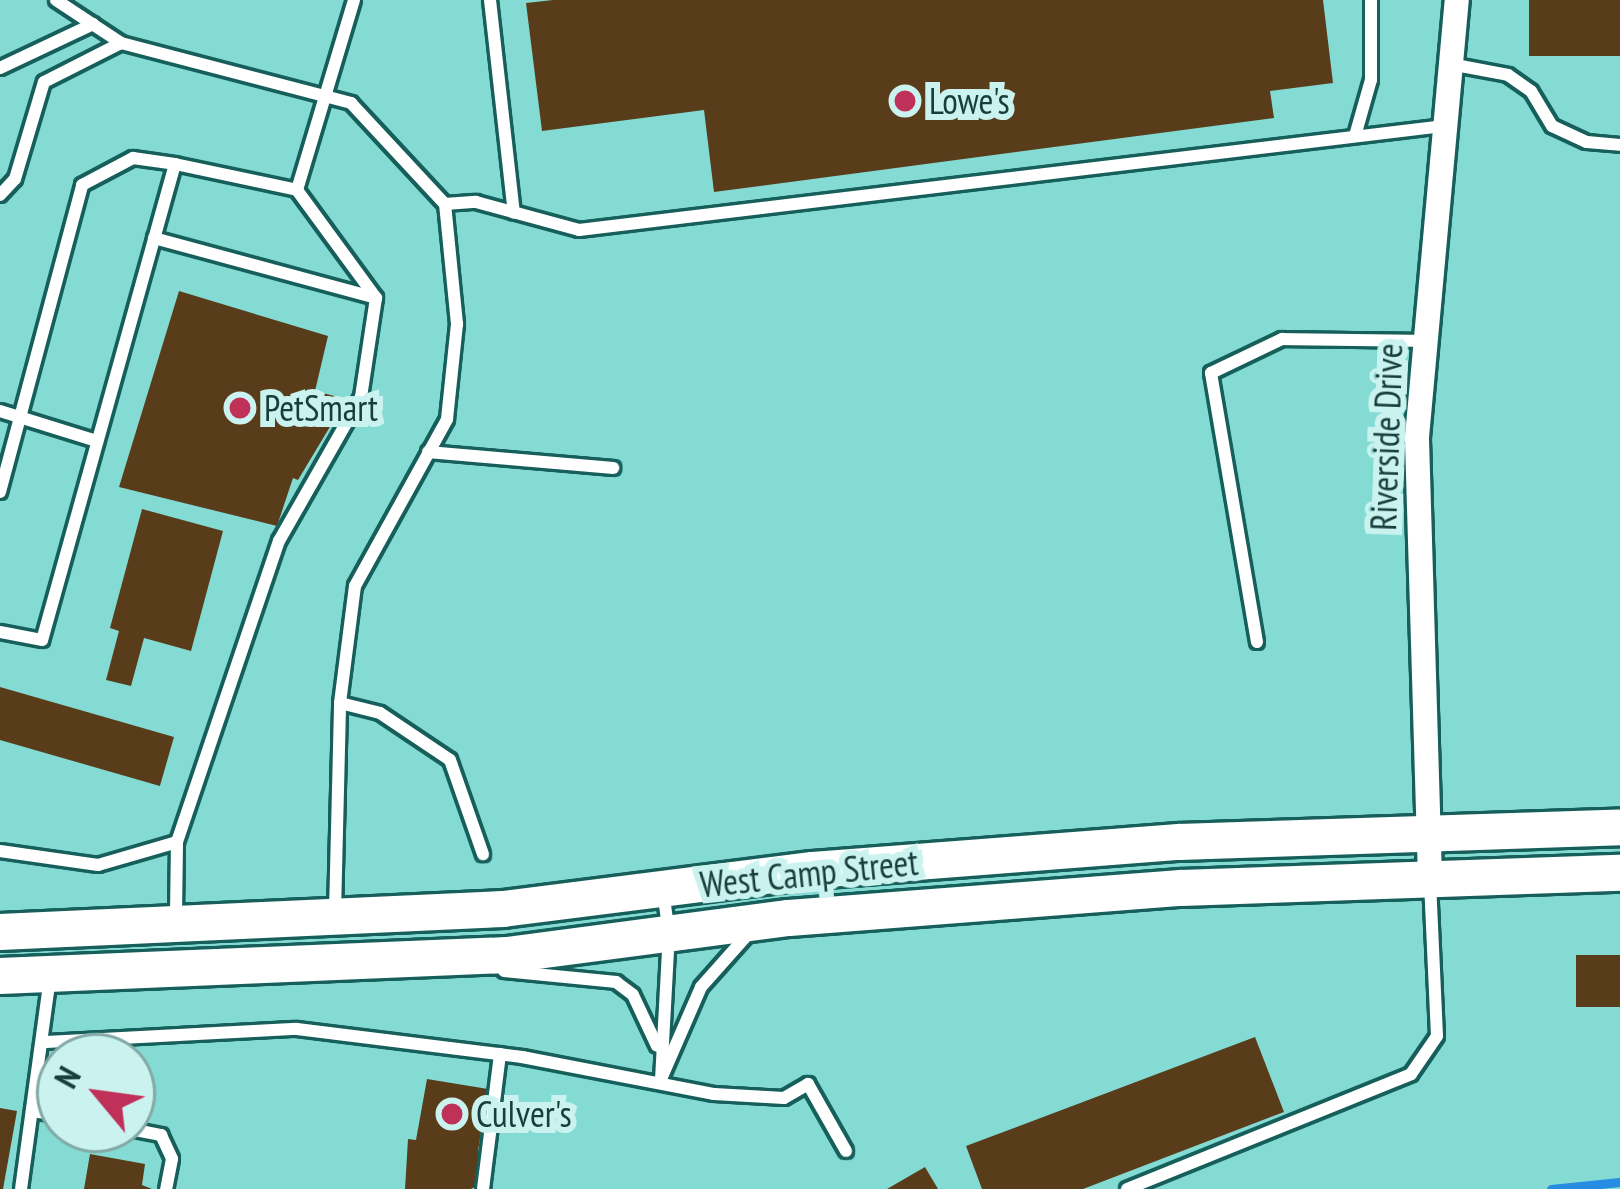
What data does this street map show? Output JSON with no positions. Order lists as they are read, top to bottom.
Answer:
{
  "streets": {
    "main road": ["West Camp Street"],
    "street": ["Riverside Drive"]
  },
  "crossings": [
    ["Riverside Drive", "West Camp Street"]
  ],
  "places": ["Lowe's", "PetSmart", "Culver's"],
  "north": "top left"
}
